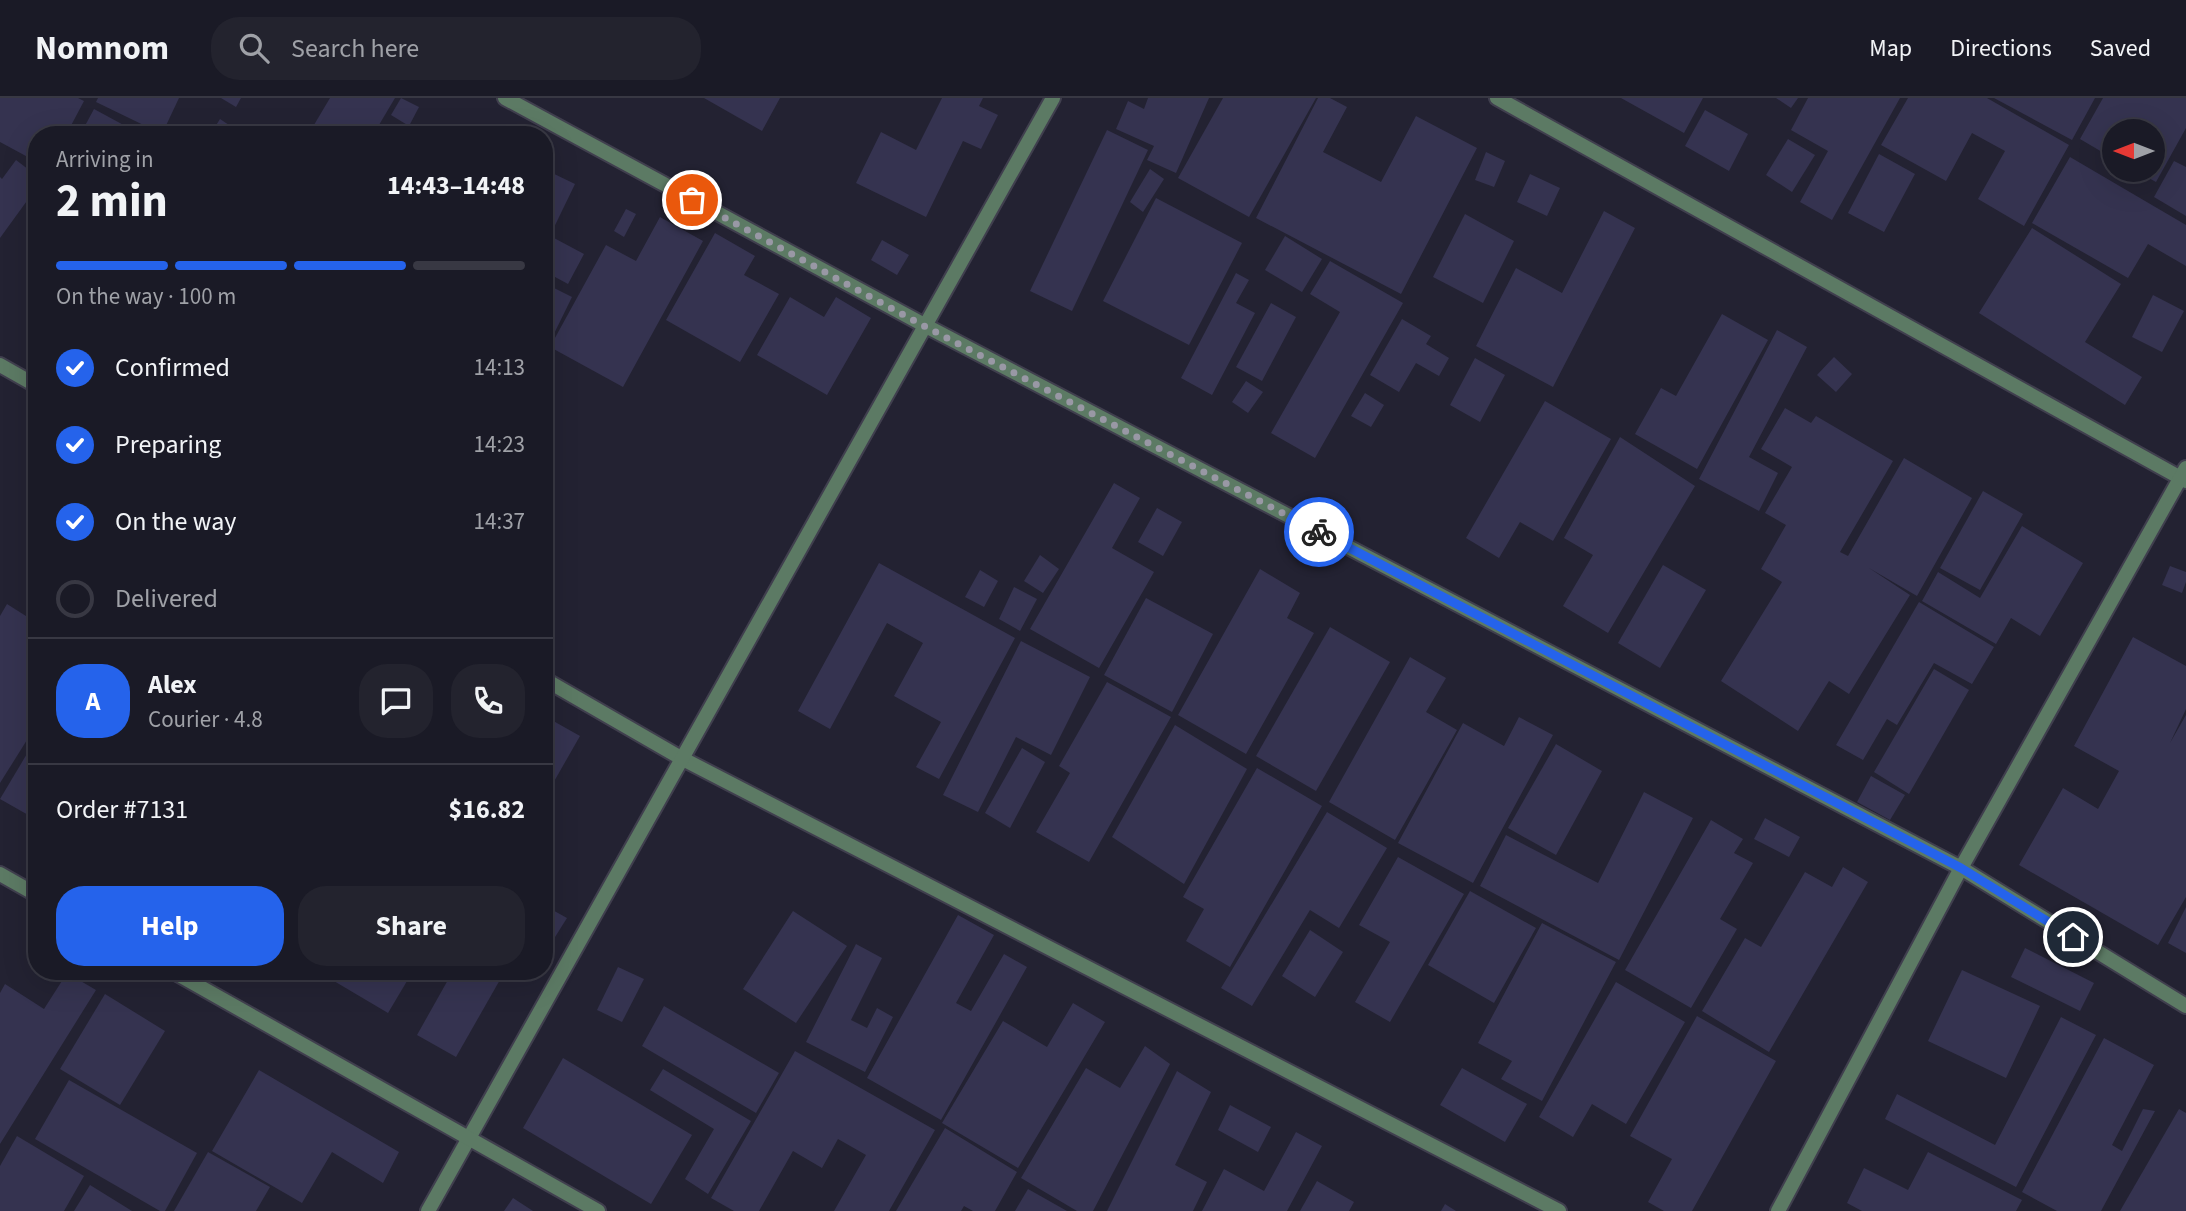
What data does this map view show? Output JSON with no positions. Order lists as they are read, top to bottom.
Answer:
{
  "north": "left",
  "page": {
    "header": "Nomnom",
    "search": "Search here",
    "nav": ["Map", "Directions", "Saved"],
    "heading": ["2 min", "Arriving in", "14:43–14:48"],
    "panel": [
      "Alex",
      "Courier · 4.8",
      "Order #7131",
      "$16.82"
    ],
    "bar": "On the way · 100 m",
    "list": [
      ["Confirmed", "14:13"],
      ["Preparing", "14:23"],
      ["On the way", "14:37"],
      "Delivered"
    ],
    "round": "A",
    "buttons": ["Help", "Share"]
  }
}
